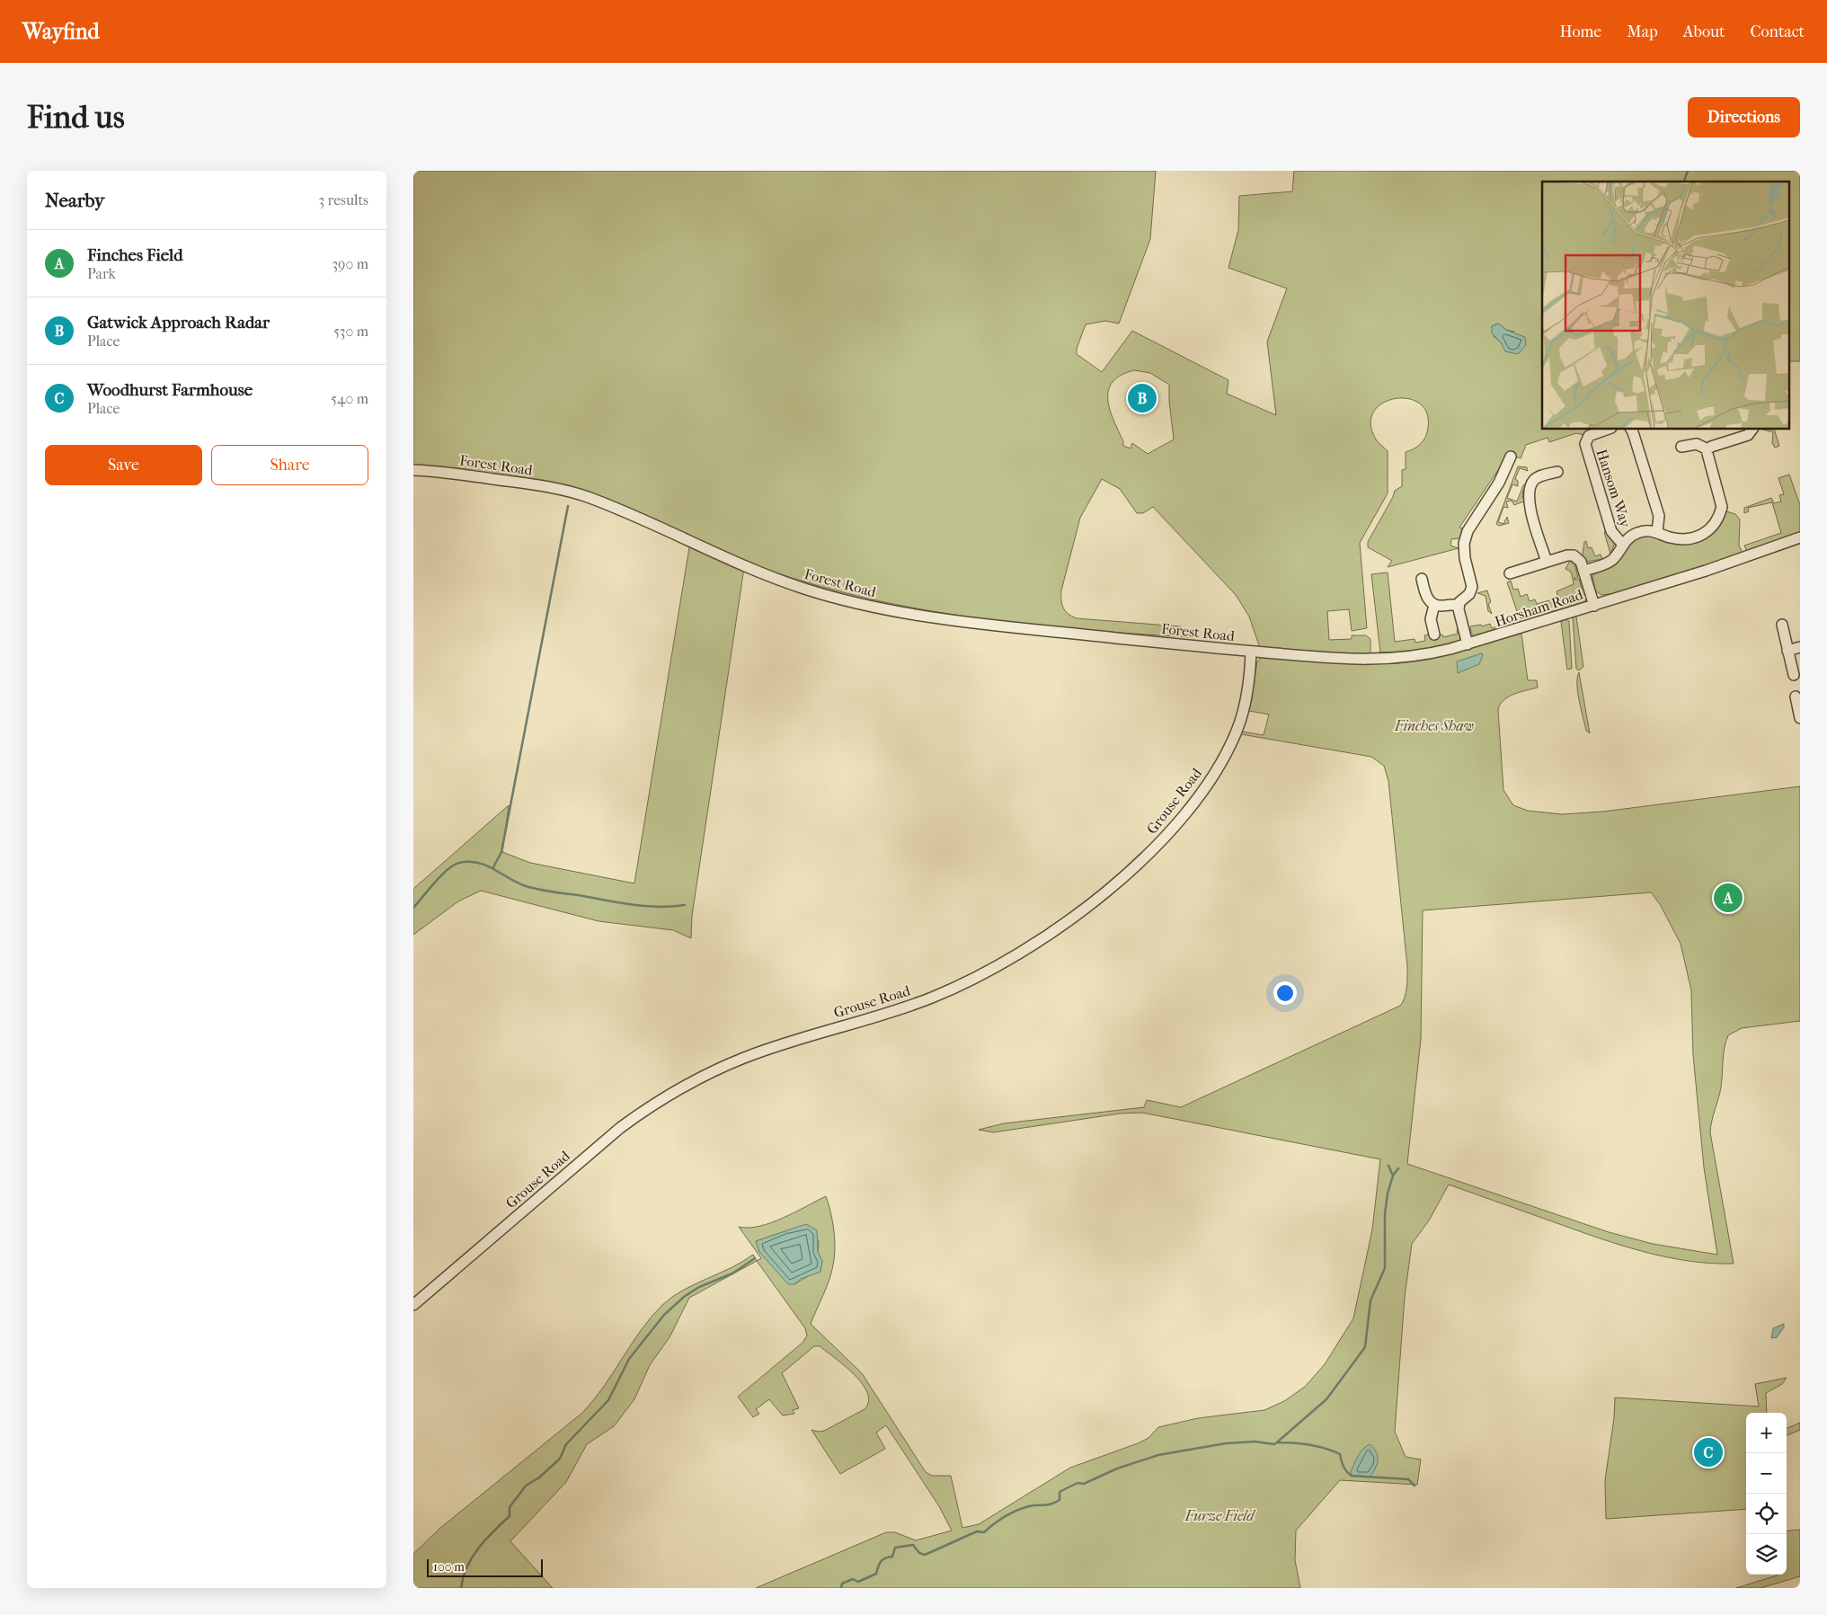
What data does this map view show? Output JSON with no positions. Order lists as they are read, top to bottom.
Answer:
{
  "streets": {
    "street": [
      "Forest Road",
      "Hansom Way",
      "Horsham Road",
      "Grouse Road"
    ]
  },
  "crossings": [
    ["Forest Road", "Horsham Road"],
    ["Forest Road", "Grouse Road"]
  ],
  "parks": ["Finches Shaw", "Furze Field"],
  "scale_bar": "100 m",
  "page": {
    "header": "Wayfind",
    "nav": [
      "Home",
      "Map",
      "About",
      "Contact"
    ],
    "buttons": [
      "Directions",
      ["Save", "Share"]
    ],
    "title": "Find us",
    "heading": ["Nearby", "3 results"],
    "list": [
      {
        "mark": "A",
        "name": "Finches Field",
        "note": "Park",
        "value": "390 m"
      },
      {
        "mark": "B",
        "name": "Gatwick Approach Radar",
        "note": "Place",
        "value": "530 m"
      },
      {
        "mark": "C",
        "name": "Woodhurst Farmhouse",
        "note": "Place",
        "value": "540 m"
      }
    ],
    "pins": ["B", "A", "C"],
    "map_buttons": ["+", "−"],
    "scale": "100 m"
  }
}
